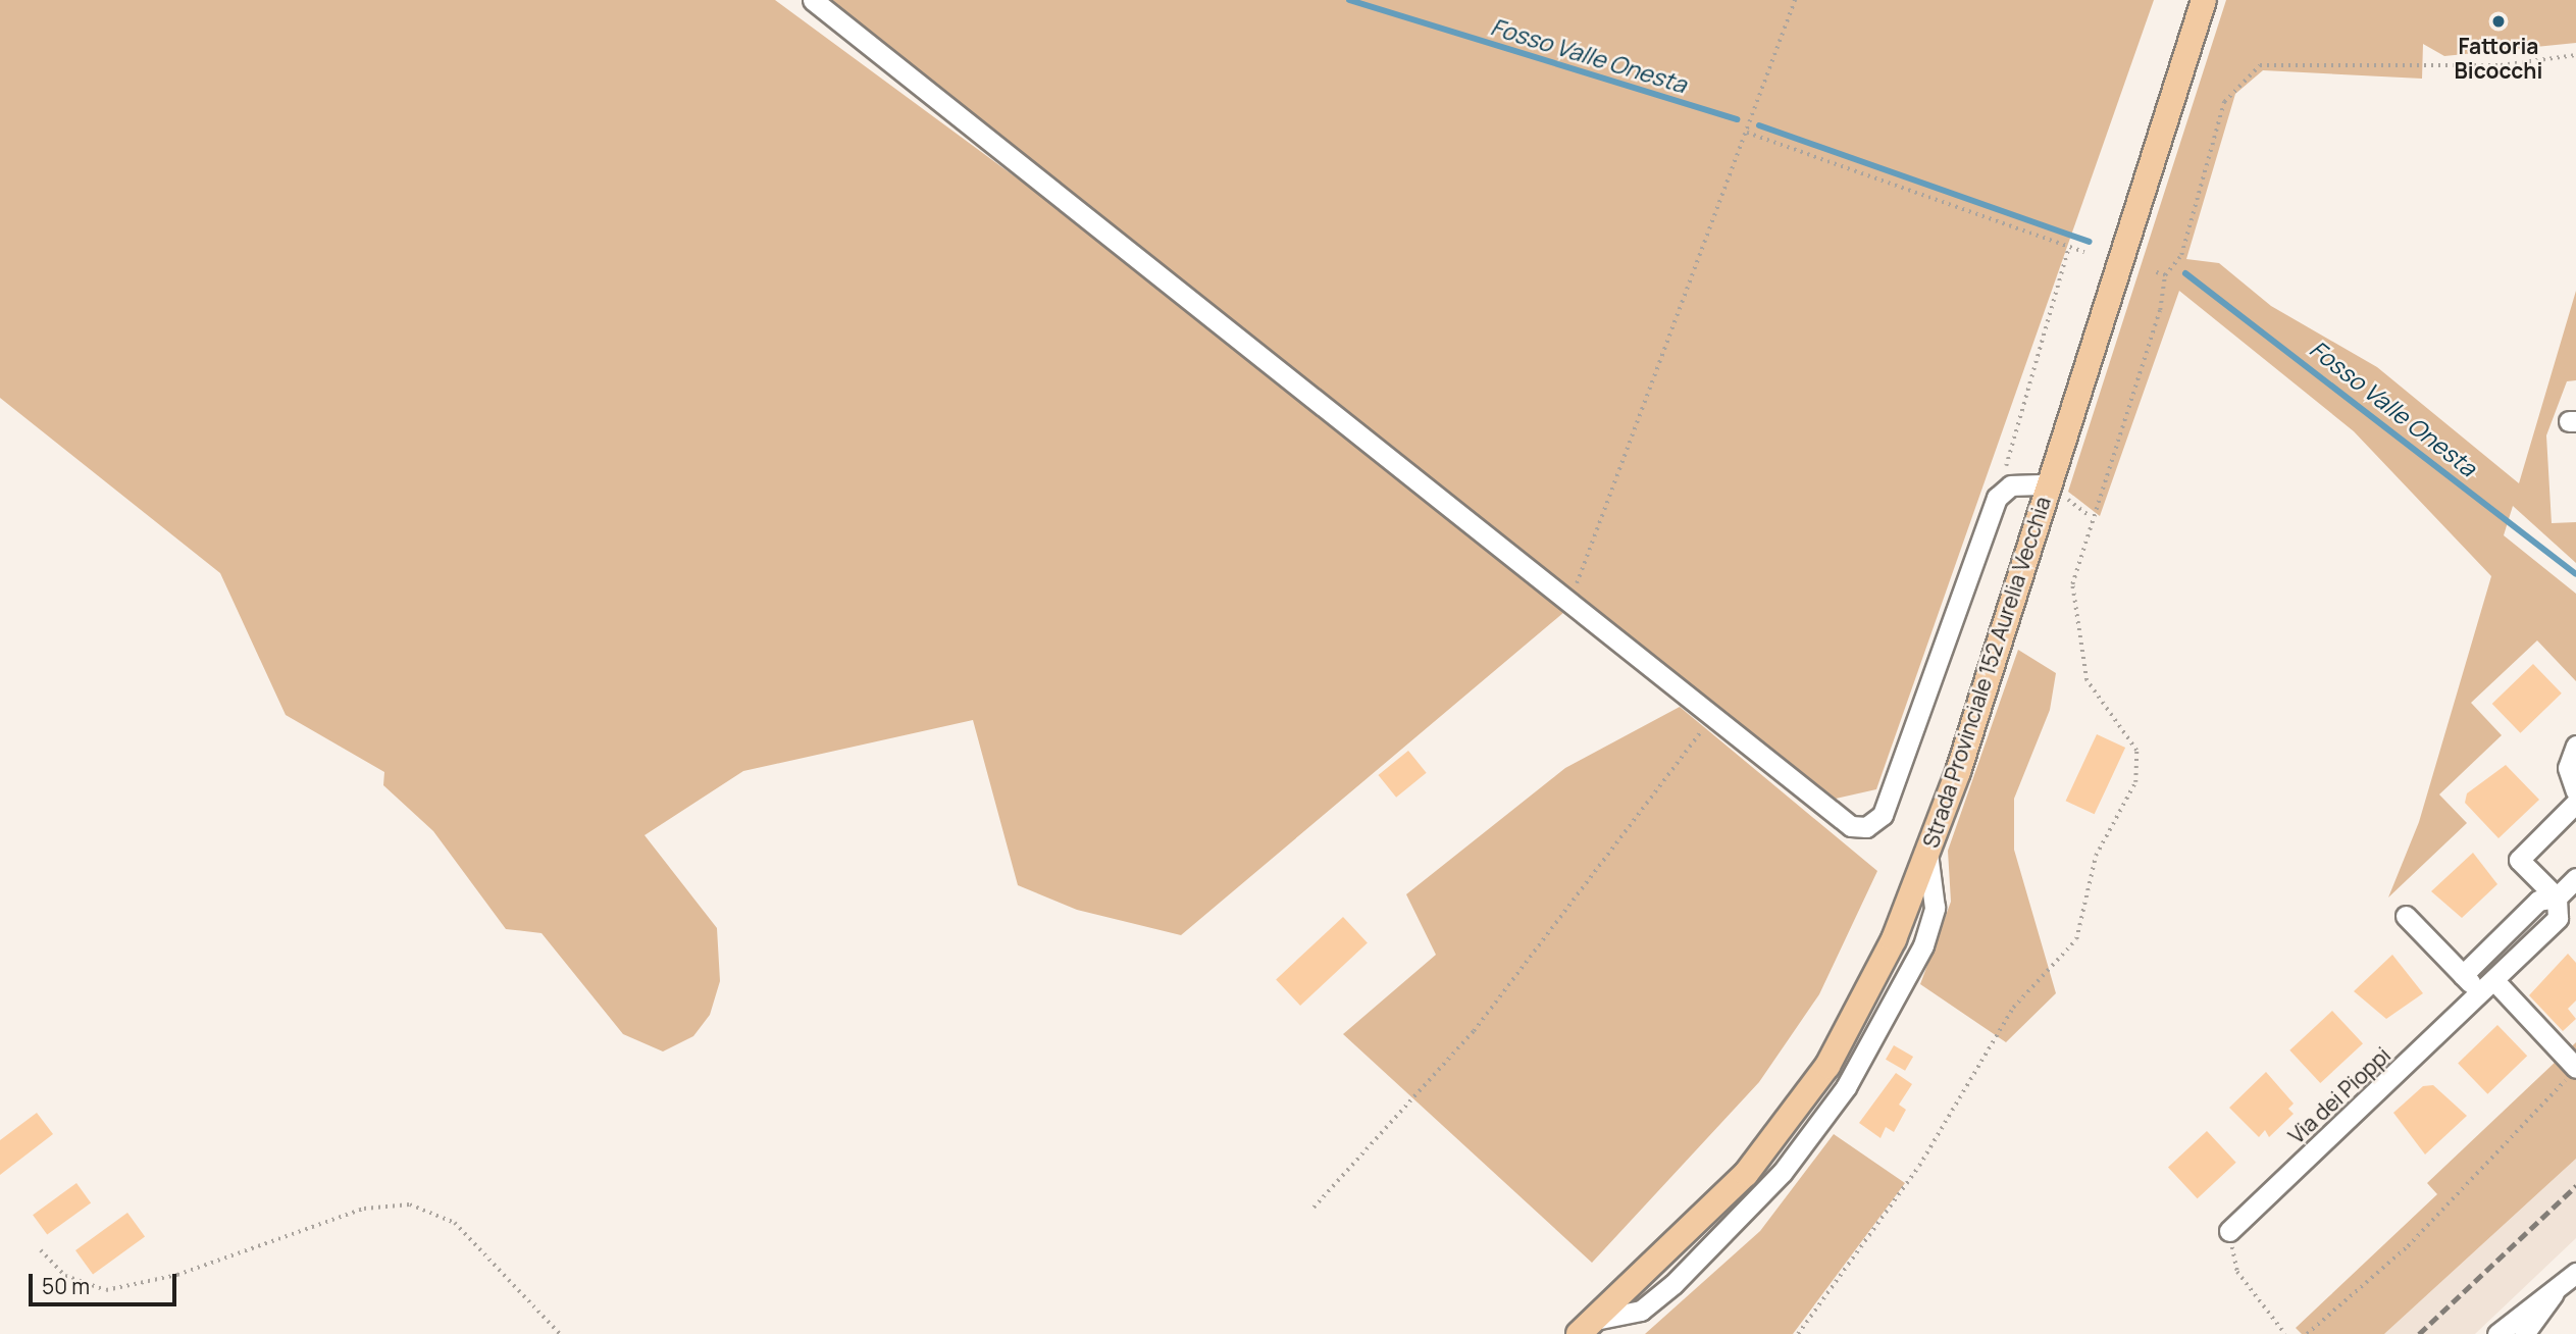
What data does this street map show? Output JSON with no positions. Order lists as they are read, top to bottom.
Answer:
{
  "streets": {
    "main road": ["Strada Provinciale 152 Aurelia Vecchia"],
    "street": ["Via dei Pioppi"]
  },
  "water": ["Fosso Valle Onesta"],
  "places": ["Fattoria Bicocchi"],
  "scale_bar": "50 m"
}
